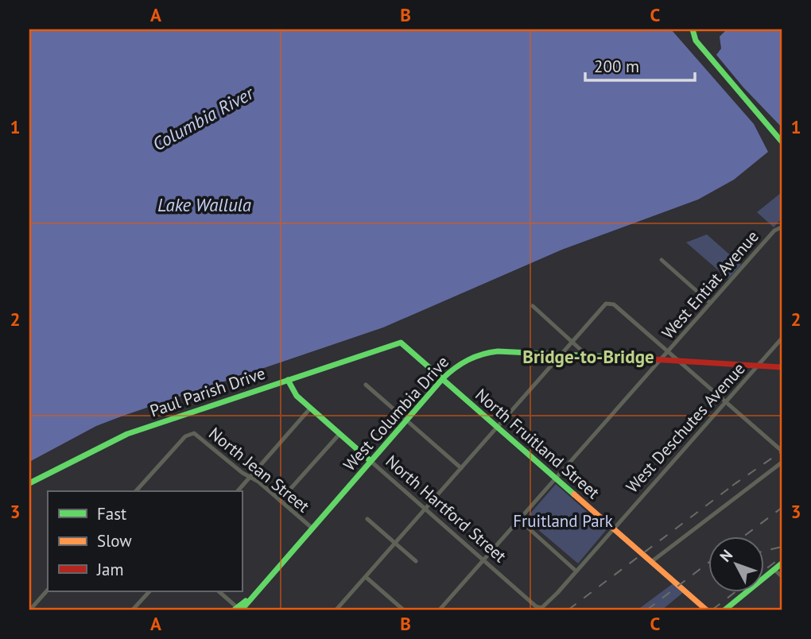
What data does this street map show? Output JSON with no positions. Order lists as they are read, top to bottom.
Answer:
{
  "streets": {
    "street": [
      "West Entiat Avenue",
      "Paul Parish Drive",
      "West Columbia Drive",
      "West Deschutes Avenue",
      "North Fruitland Street",
      "North Jean Street",
      "North Hartford Street"
    ]
  },
  "crossings": [
    ["West Entiat Avenue", "West Columbia Drive"],
    ["West Entiat Avenue", "North Fruitland Street"],
    ["West Entiat Avenue", "North Hartford Street"],
    ["Paul Parish Drive", "North Fruitland Street"],
    ["Paul Parish Drive", "North Hartford Street"],
    ["West Columbia Drive", "West Deschutes Avenue"],
    ["West Columbia Drive", "North Fruitland Street"],
    ["West Columbia Drive", "North Jean Street"],
    ["West Columbia Drive", "North Hartford Street"],
    ["West Deschutes Avenue", "North Fruitland Street"],
    ["West Deschutes Avenue", "North Hartford Street"]
  ],
  "districts": ["Bridge-to-Bridge"],
  "water": ["Columbia River", "Lake Wallula"],
  "parks": ["Fruitland Park"],
  "legend": ["Fast", "Slow", "Jam"],
  "scale_bar": "200 m",
  "north": "top left",
  "grid": {
    "columns": ["A", "B", "C"],
    "rows": ["1", "2", "3"]
  }
}
